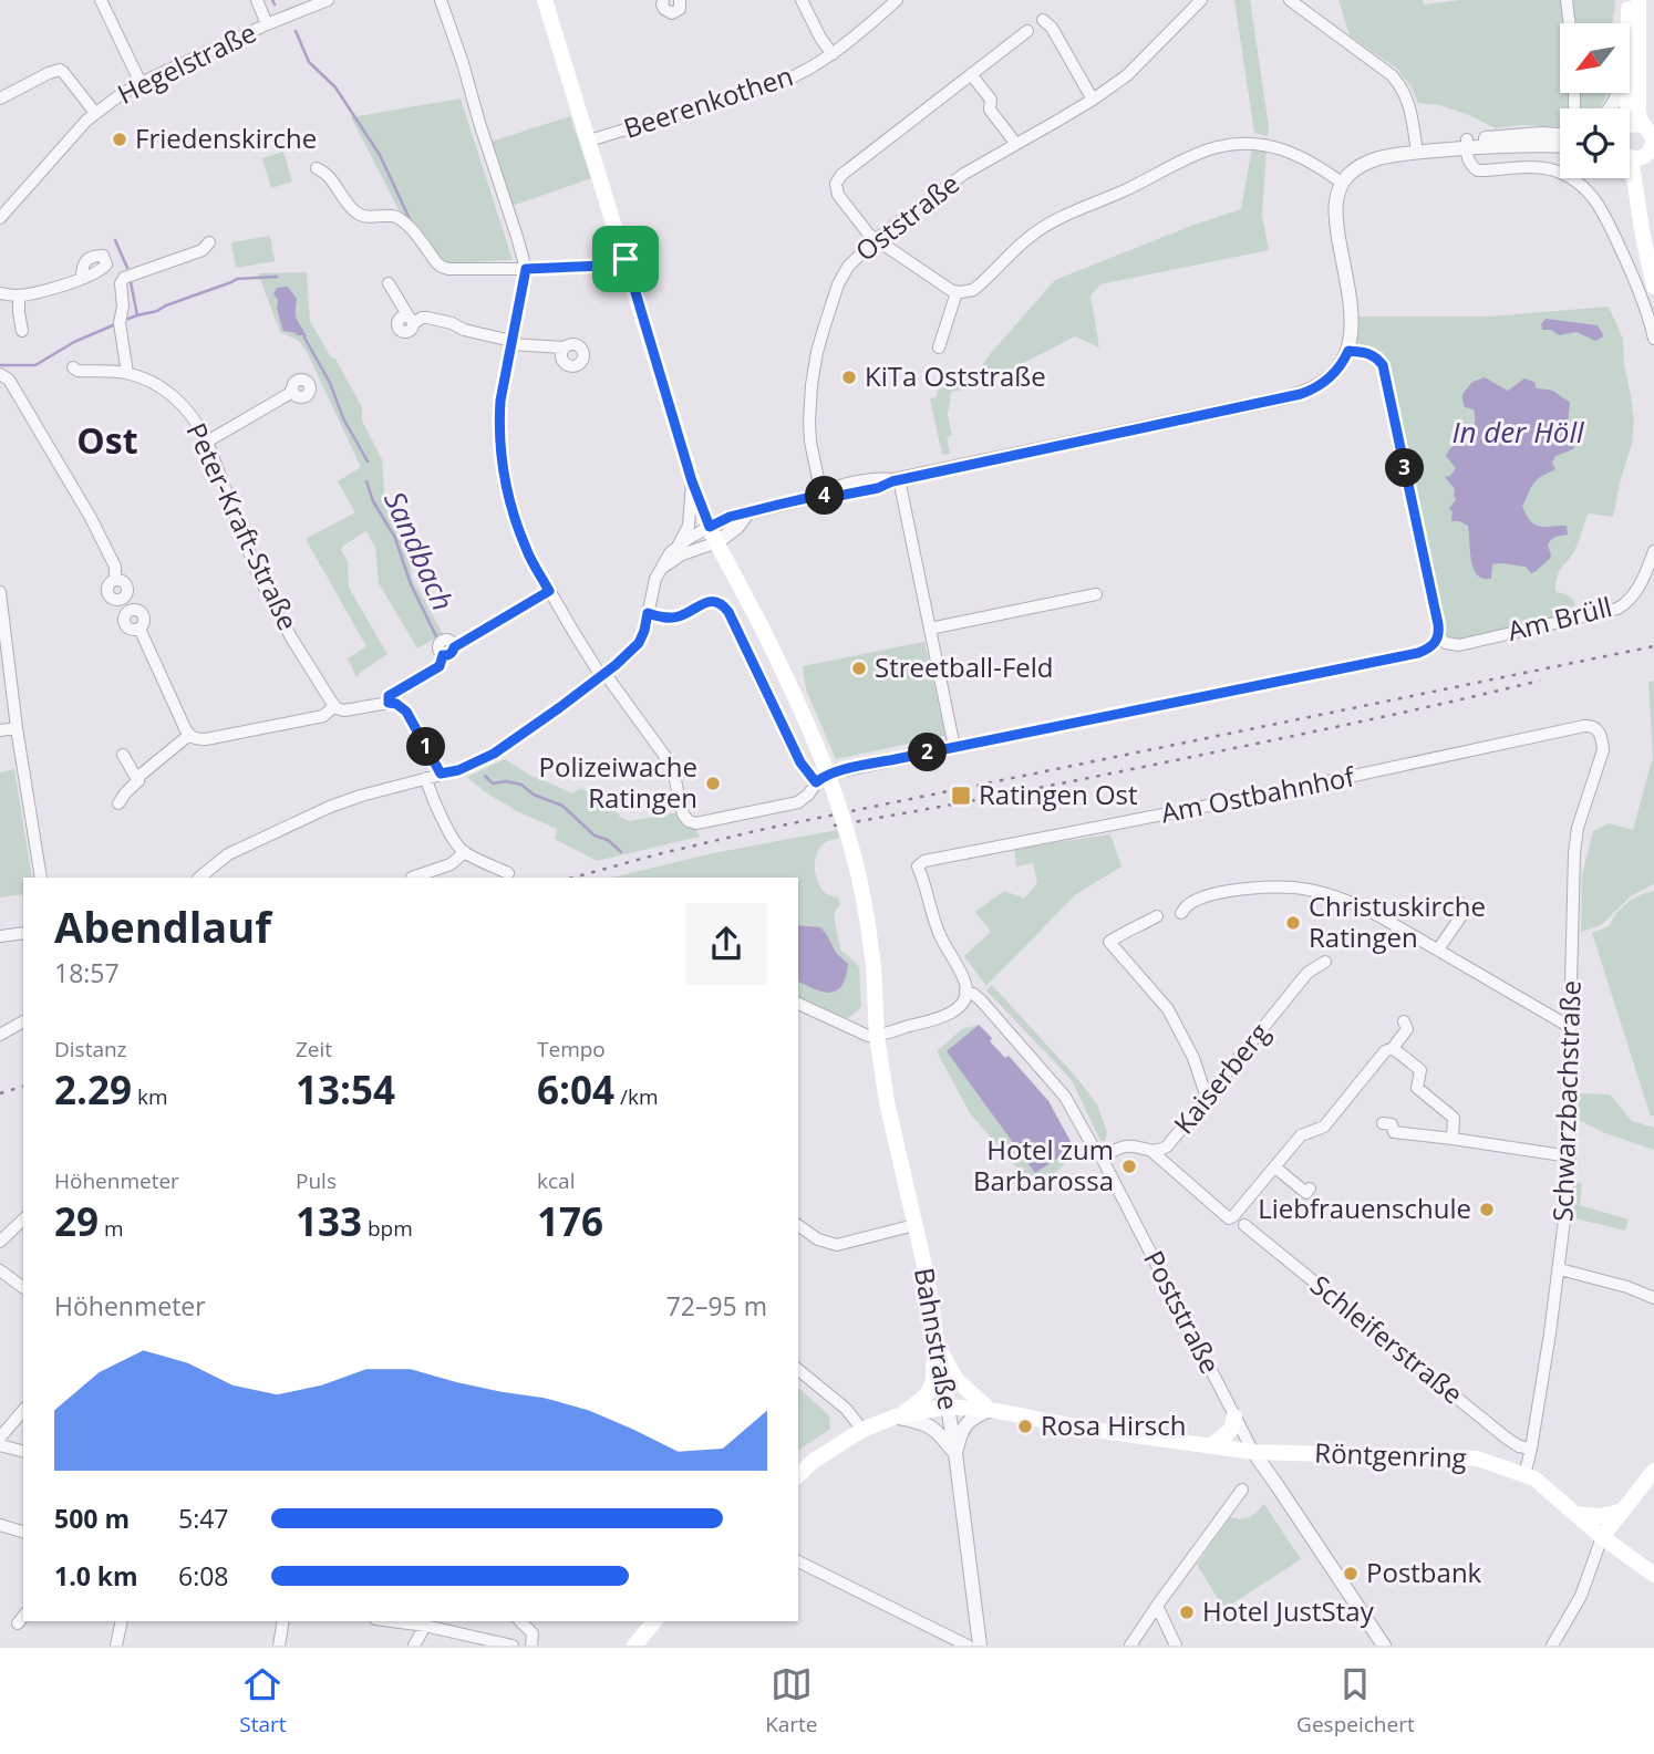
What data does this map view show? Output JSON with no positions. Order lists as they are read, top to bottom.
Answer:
{
  "streets": {
    "main road": ["Bahnstraße", "Röntgenring"],
    "street": [
      "Hegelstraße",
      "Beerenkothen",
      "Oststraße",
      "Peter-Kraft-Straße",
      "Am Brüll",
      "Am Ostbahnhof",
      "Kaiserberg",
      "Schwarzbachstraße",
      "Poststraße",
      "Schleiferstraße"
    ]
  },
  "crossings": [
    ["Beerenkothen", "Bahnstraße"],
    ["Am Ostbahnhof", "Schwarzbachstraße"],
    ["Am Ostbahnhof", "Poststraße"],
    ["Kaiserberg", "Poststraße"],
    ["Schwarzbachstraße", "Schleiferstraße"],
    ["Schwarzbachstraße", "Röntgenring"],
    ["Poststraße", "Röntgenring"],
    ["Bahnstraße", "Röntgenring"]
  ],
  "districts": ["Ost"],
  "water": ["In der Höll", "Sandbach"],
  "places": {
    "other": [
      "Friedenskirche",
      "KiTa Oststraße",
      "Streetball-Feld",
      "Polizeiwache Ratingen",
      "Christuskirche Ratingen",
      "Hotel zum Barbarossa",
      "Liebfrauenschule",
      "Rosa Hirsch",
      "Postbank",
      "Hotel JustStay"
    ],
    "transit": ["Ratingen Ost"]
  },
  "north": "bottom left",
  "page": {
    "pins": [
      "3",
      "4",
      "1",
      "2"
    ],
    "heading": ["Abendlauf", "18:57"],
    "stats": [
      ["Distanz", "2.29 km"],
      ["Zeit", "13:54"],
      ["Tempo", "6:04 /km"],
      ["Höhenmeter", "29 m"],
      ["Puls", "133 bpm"],
      ["kcal", "176"]
    ],
    "chart": ["Höhenmeter", "72–95 m"],
    "list": [
      {
        "name": "500 m",
        "note": "5:47"
      },
      {
        "name": "1.0 km",
        "note": "6:08"
      }
    ],
    "tabs": ["Start", "Karte", "Gespeichert"]
  }
}
